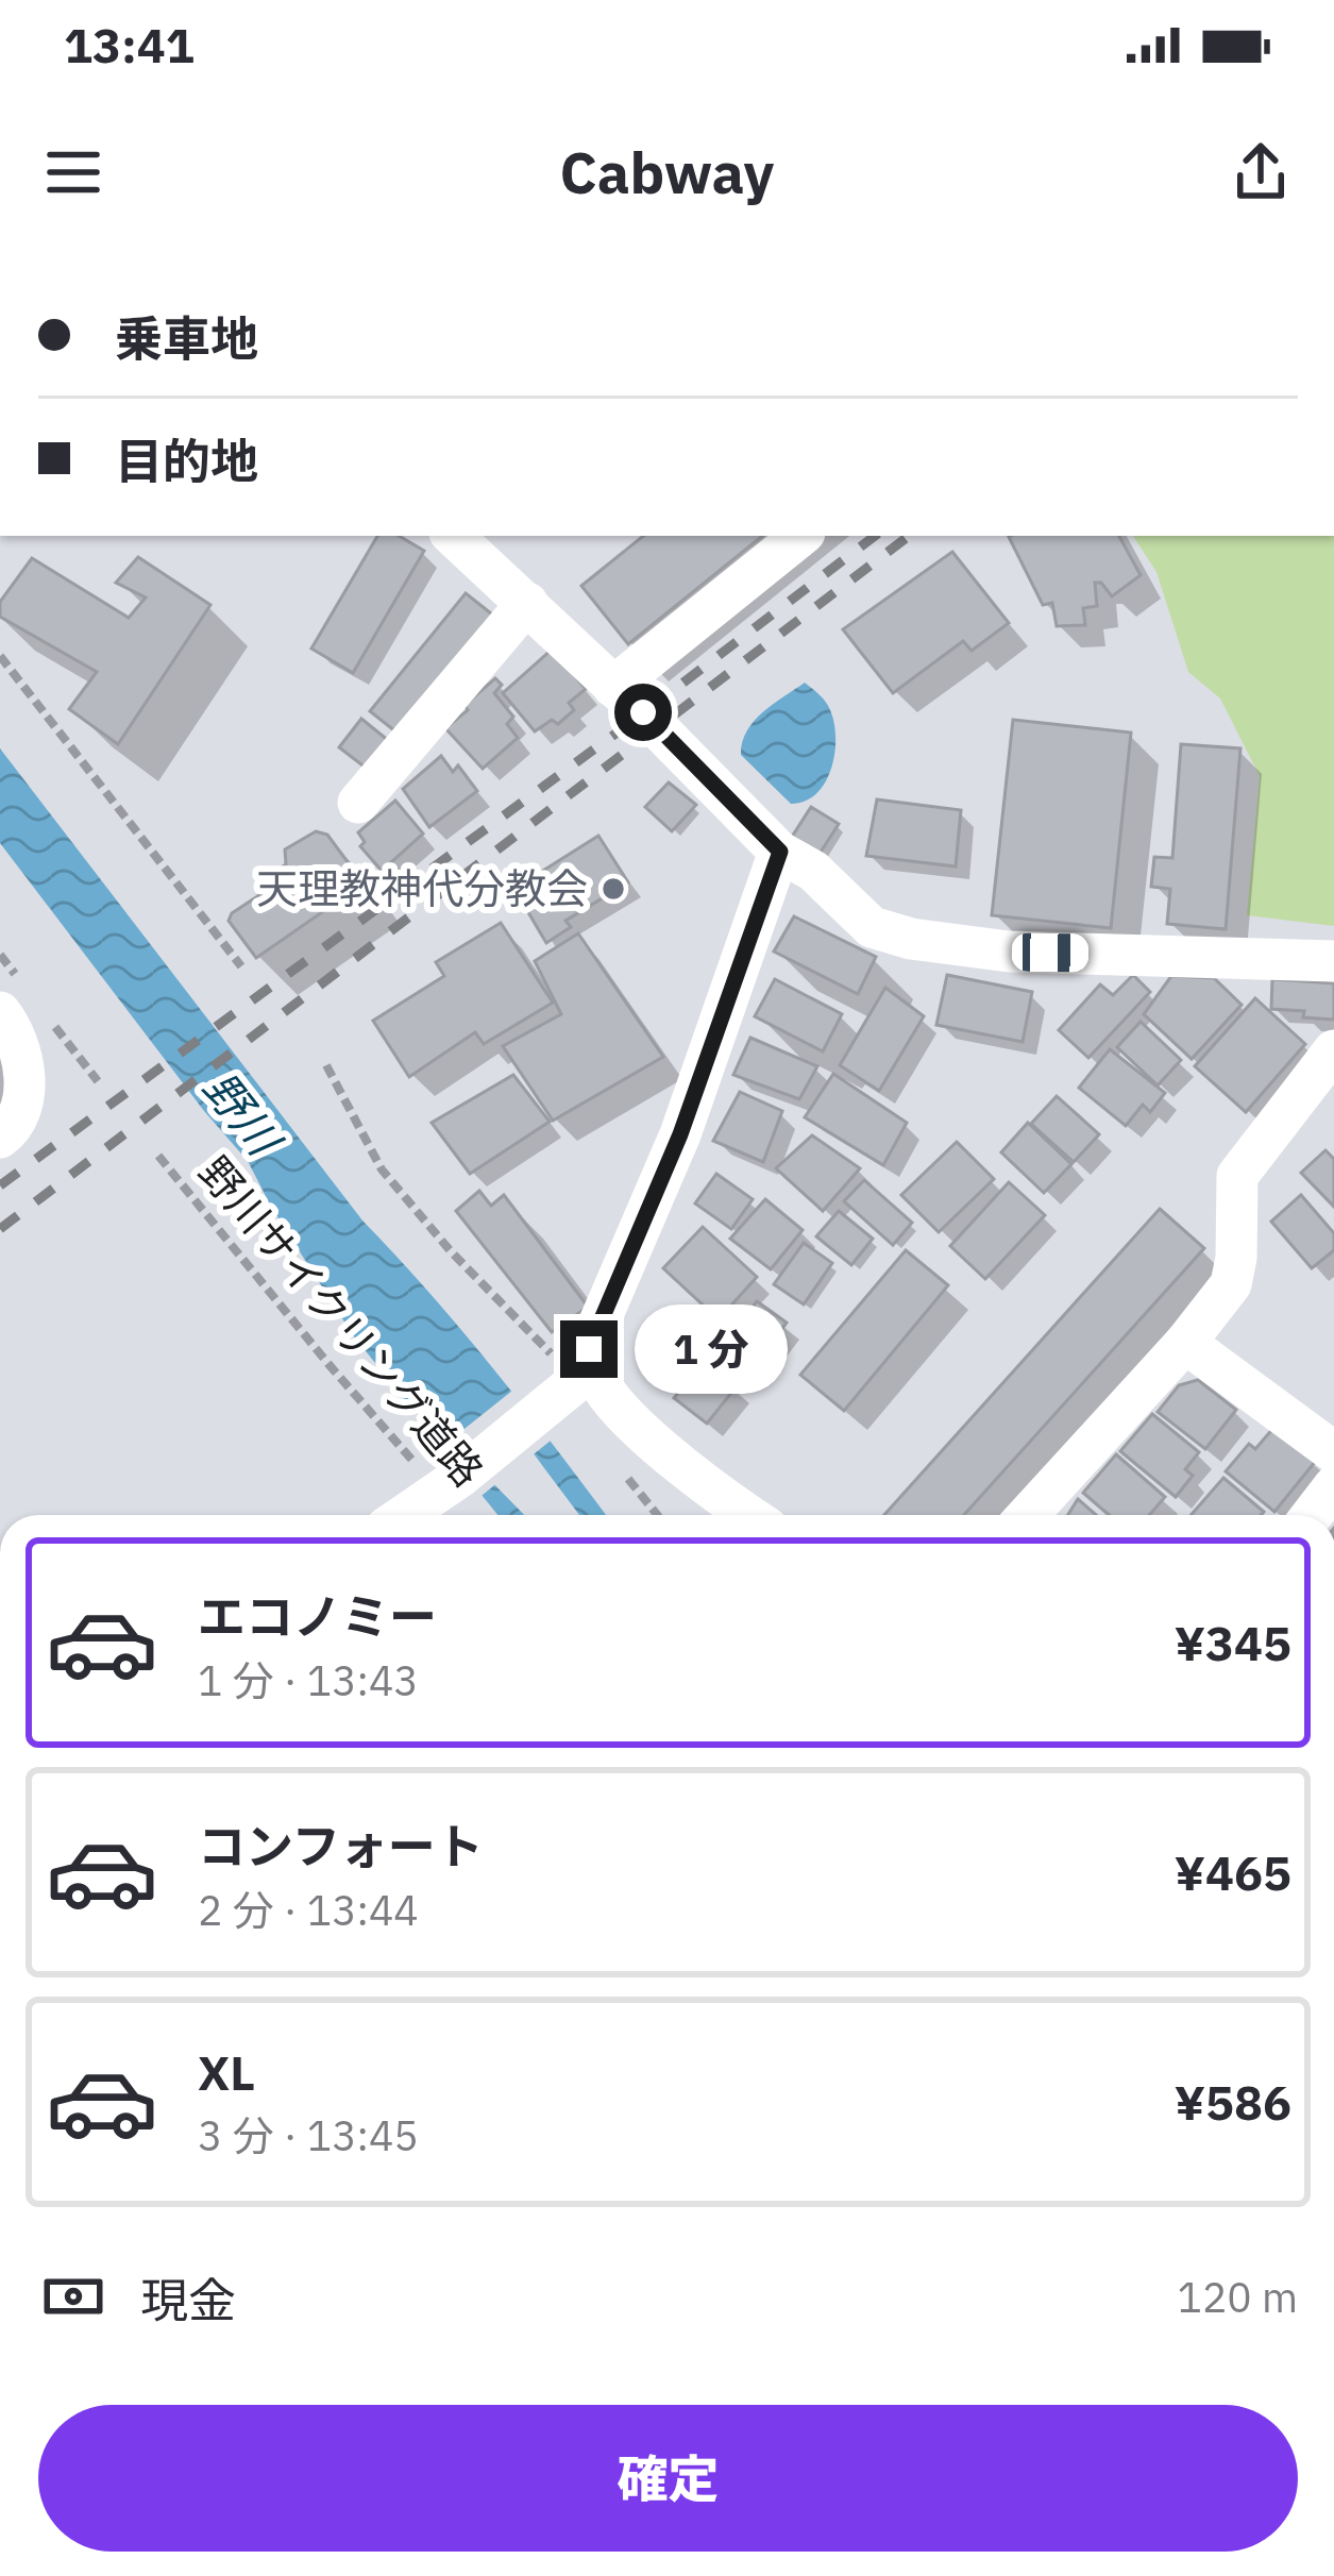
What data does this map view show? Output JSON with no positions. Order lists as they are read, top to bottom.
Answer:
{
  "streets": {
    "path": ["野川サイクリング道路"]
  },
  "water": ["野川"],
  "places": ["天理教神代分教会"],
  "page": {
    "status": "13:41",
    "header": "Cabway",
    "banner": ["乗車地", "目的地"],
    "bubble": "1 分",
    "list": [
      {
        "name": "エコノミー",
        "note": "1 分 · 13:43",
        "value": "¥345"
      },
      {
        "name": "コンフォート",
        "note": "2 分 · 13:44",
        "value": "¥465"
      },
      {
        "name": "XL",
        "note": "3 分 · 13:45",
        "value": "¥586"
      }
    ],
    "pay": ["現金", "120 m"],
    "buttons": "確定"
  }
}
